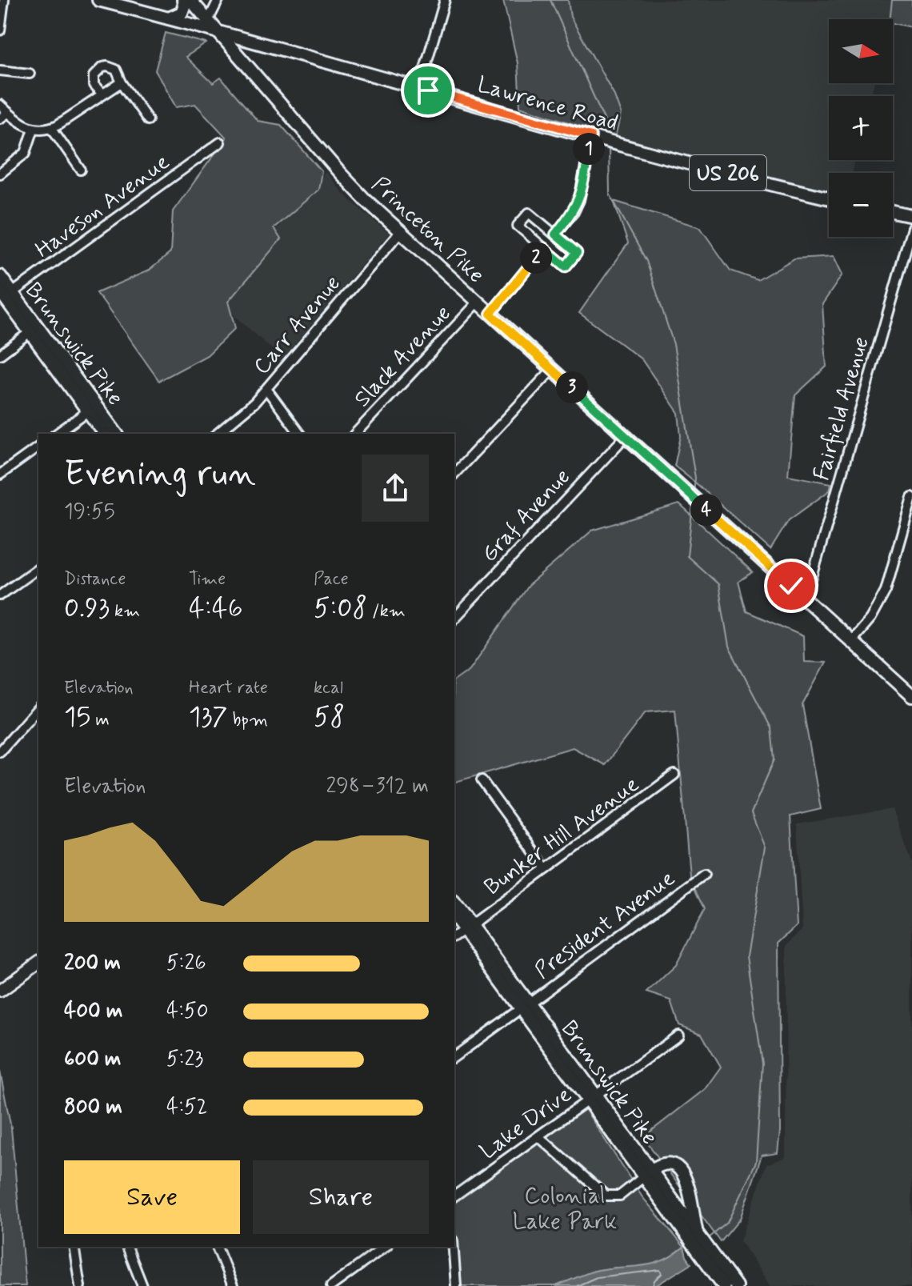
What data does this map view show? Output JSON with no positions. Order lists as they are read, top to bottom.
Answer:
{
  "streets": {
    "main road": [
      "Lawrence Road",
      "US 206",
      "Princeton Pike",
      "Brunswick Pike"
    ],
    "street": [
      "Haveson Avenue",
      "Carr Avenue",
      "Slack Avenue",
      "Fairfield Avenue",
      "Graf Avenue",
      "Bunker Hill Avenue",
      "President Avenue",
      "Lake Drive"
    ]
  },
  "crossings": [
    ["Lawrence Road", "US 206"],
    ["Lawrence Road", "Princeton Pike"],
    ["US 206", "Princeton Pike"],
    ["Haveson Avenue", "Brunswick Pike"],
    ["Princeton Pike", "Carr Avenue"],
    ["Princeton Pike", "Slack Avenue"],
    ["Princeton Pike", "Fairfield Avenue"],
    ["Princeton Pike", "Graf Avenue"],
    ["Brunswick Pike", "Bunker Hill Avenue"],
    ["Brunswick Pike", "President Avenue"],
    ["Brunswick Pike", "Lake Drive"]
  ],
  "parks": ["Colonial Lake Park"],
  "north": "right",
  "page": {
    "map_buttons": ["+", "−"],
    "pins": [
      "1",
      "2",
      "3",
      "4"
    ],
    "heading": ["Evening run", "19:55"],
    "stats": [
      ["Distance", "0.93 km"],
      ["Time", "4:46"],
      ["Pace", "5:08 /km"],
      ["Elevation", "15 m"],
      ["Heart rate", "137 bpm"],
      ["kcal", "58"]
    ],
    "chart": ["Elevation", "298–312 m"],
    "list": [
      {
        "name": "200 m",
        "note": "5:26"
      },
      {
        "name": "400 m",
        "note": "4:50"
      },
      {
        "name": "600 m",
        "note": "5:23"
      },
      {
        "name": "800 m",
        "note": "4:52"
      }
    ],
    "buttons": ["Save", "Share"]
  }
}
